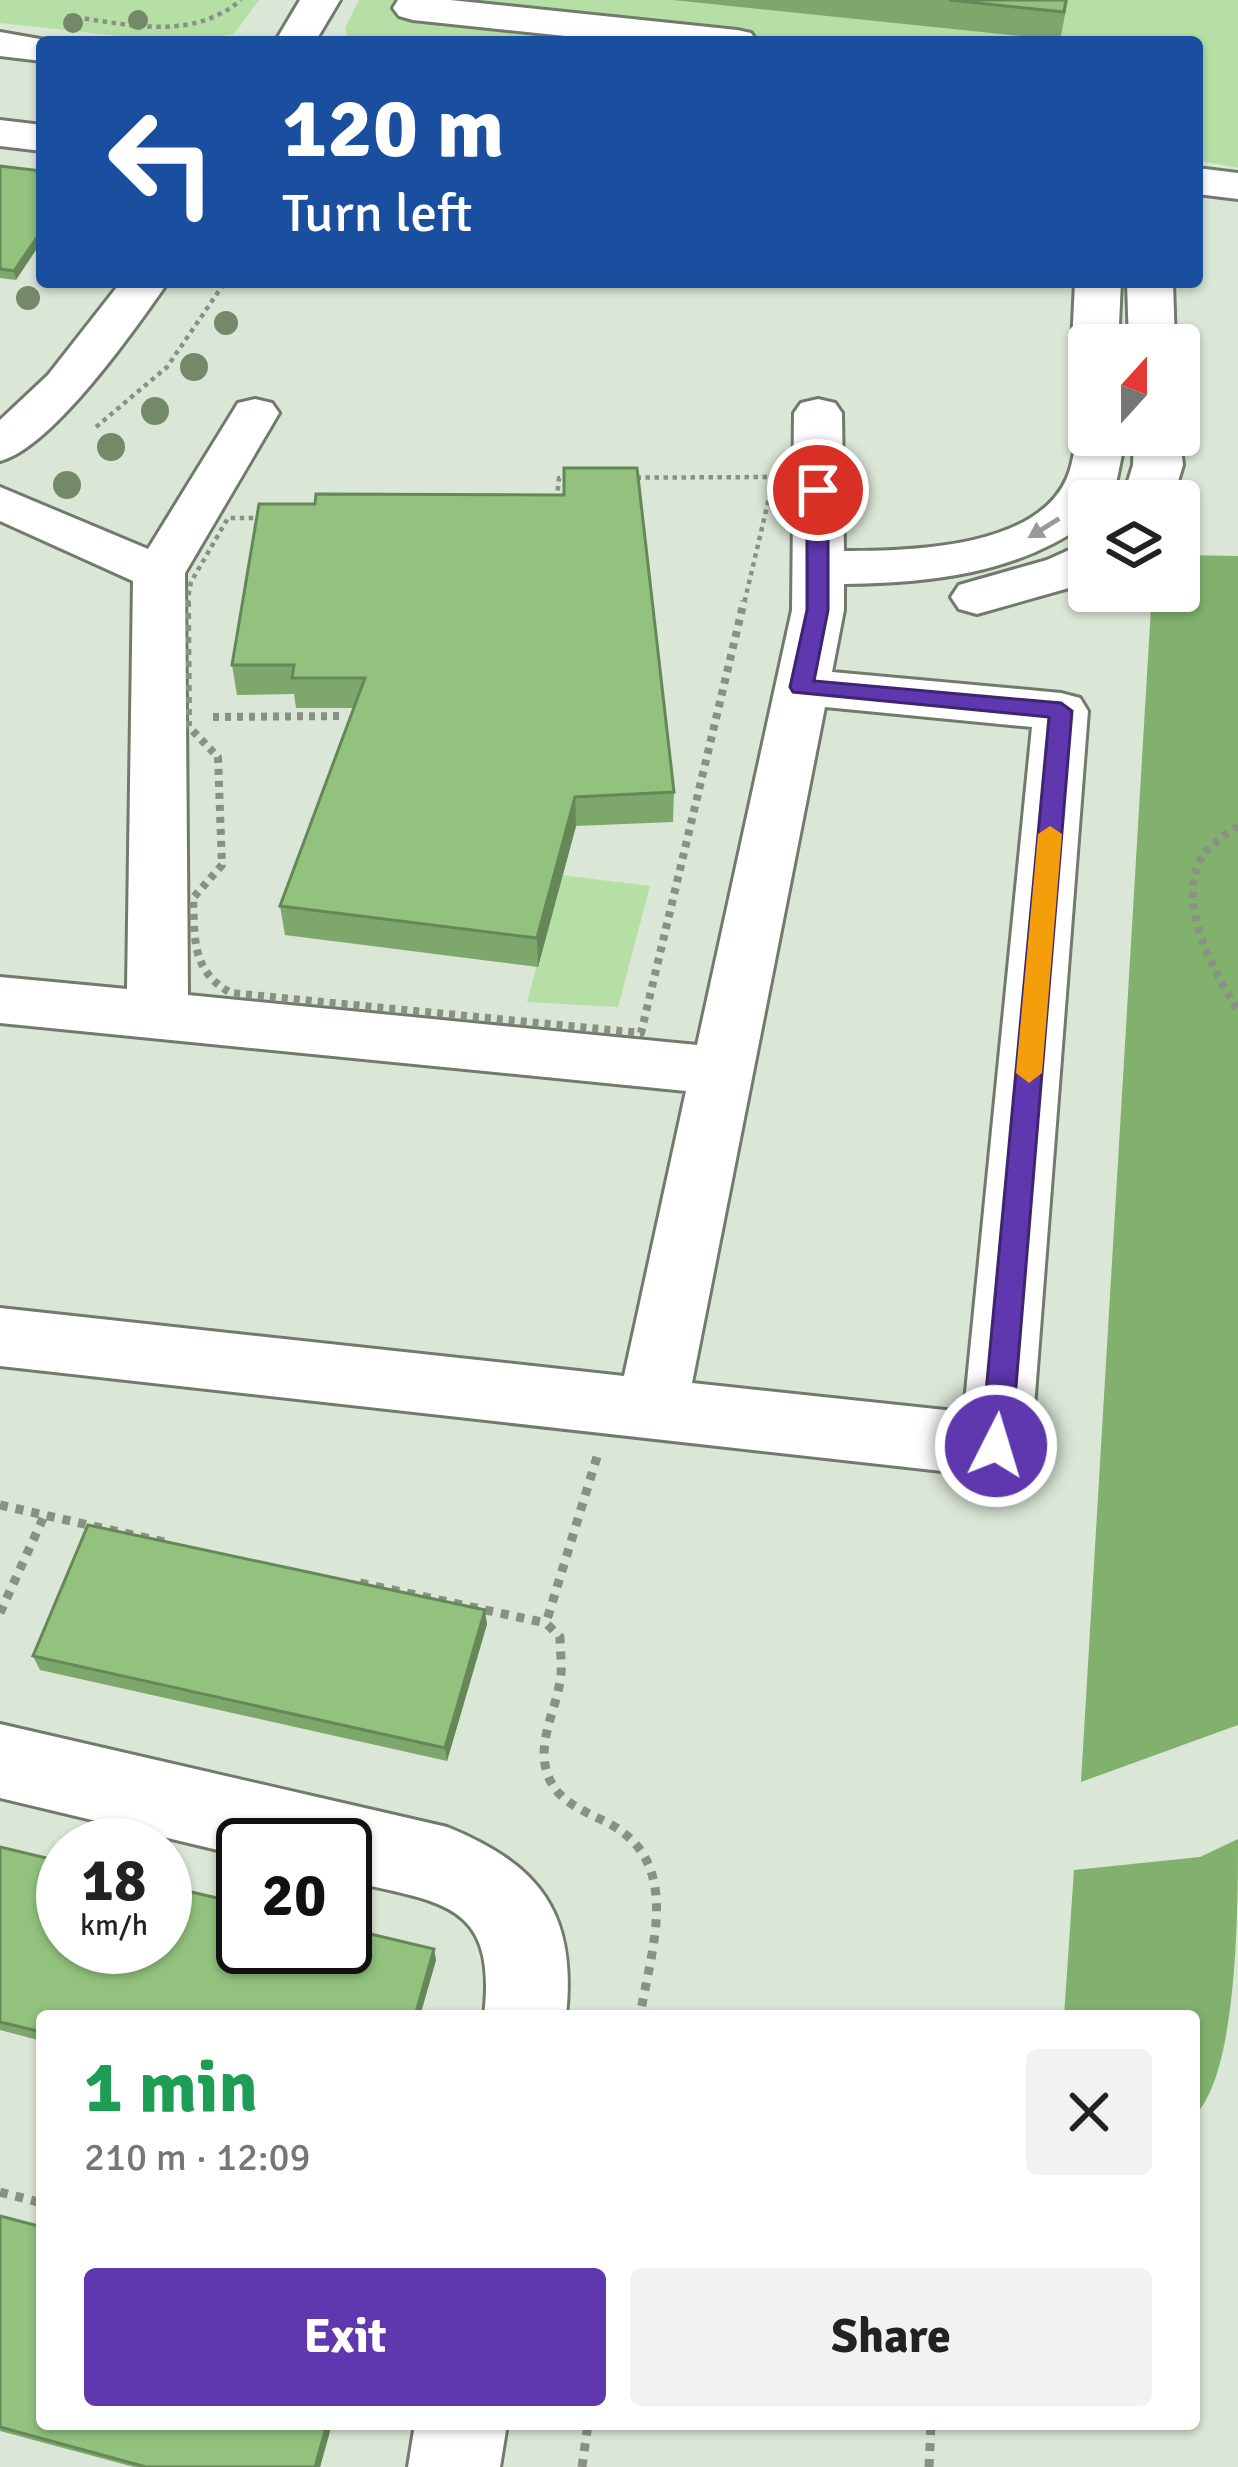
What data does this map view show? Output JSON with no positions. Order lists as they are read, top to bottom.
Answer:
{
  "north": "top",
  "page": {
    "turn": ["120 m", "Turn left"],
    "speed": "18 km/h",
    "limit": "20",
    "heading": ["1 min", "210 m · 12:09"],
    "buttons": ["Exit", "Share"]
  }
}
